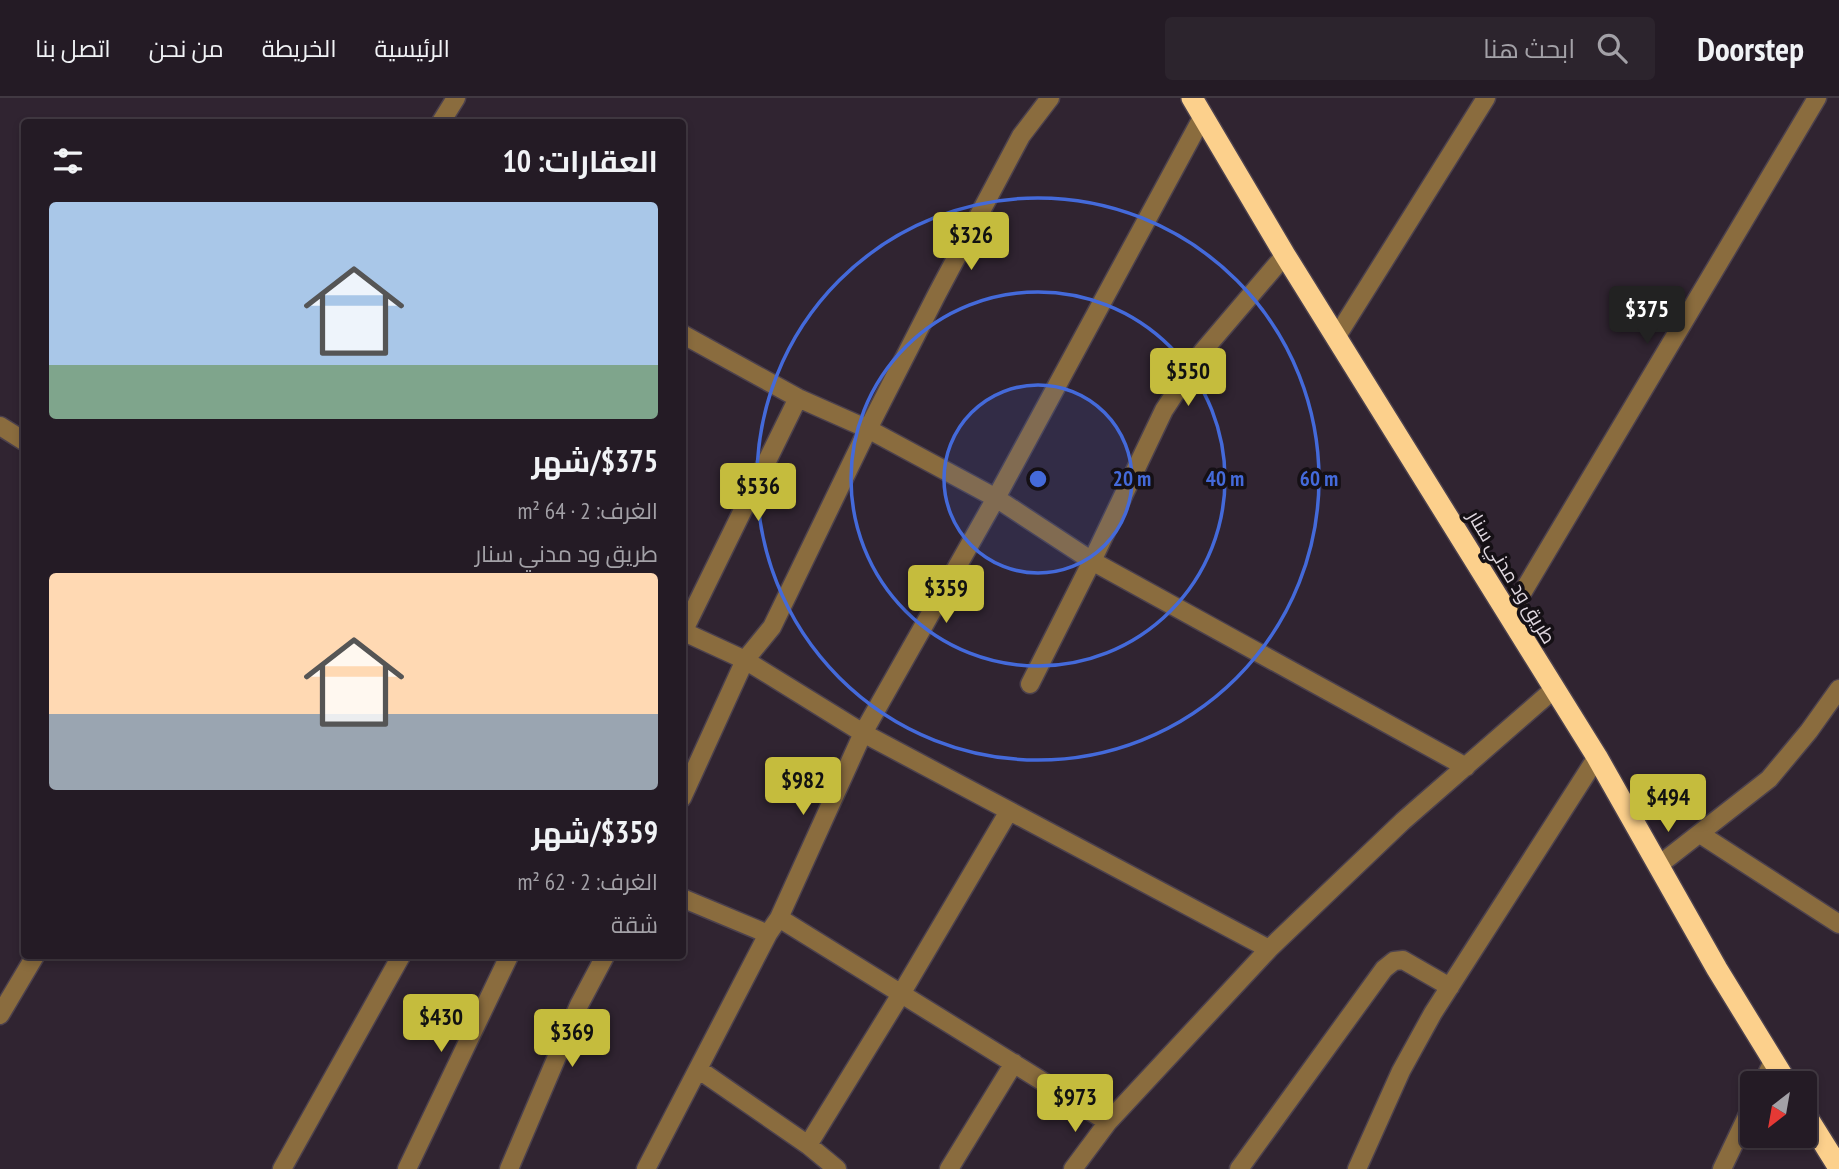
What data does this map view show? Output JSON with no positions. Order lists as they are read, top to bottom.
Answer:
{
  "streets": {
    "highway": ["طريق ود مدني سنار"]
  },
  "north": "bottom left",
  "page": {
    "header": "Doorstep",
    "search": "ابحث هنا",
    "nav": [
      "الرئيسية",
      "الخريطة",
      "من نحن",
      "اتصل بنا"
    ],
    "heading": "العقارات: 10",
    "list": [
      {
        "name": "$375/شهر",
        "note": "الغرف: 2 · 64 m² · طريق ود مدني سنار"
      },
      {
        "name": "$359/شهر",
        "note": "الغرف: 2 · 62 m² · شقة"
      }
    ],
    "price": [
      "$326",
      "$375",
      "$550",
      "$536",
      "$359",
      "$982",
      "$494",
      "$430",
      "$369",
      "$973"
    ]
  },
  "rings": ["20 m", "40 m", "60 m"]
}
